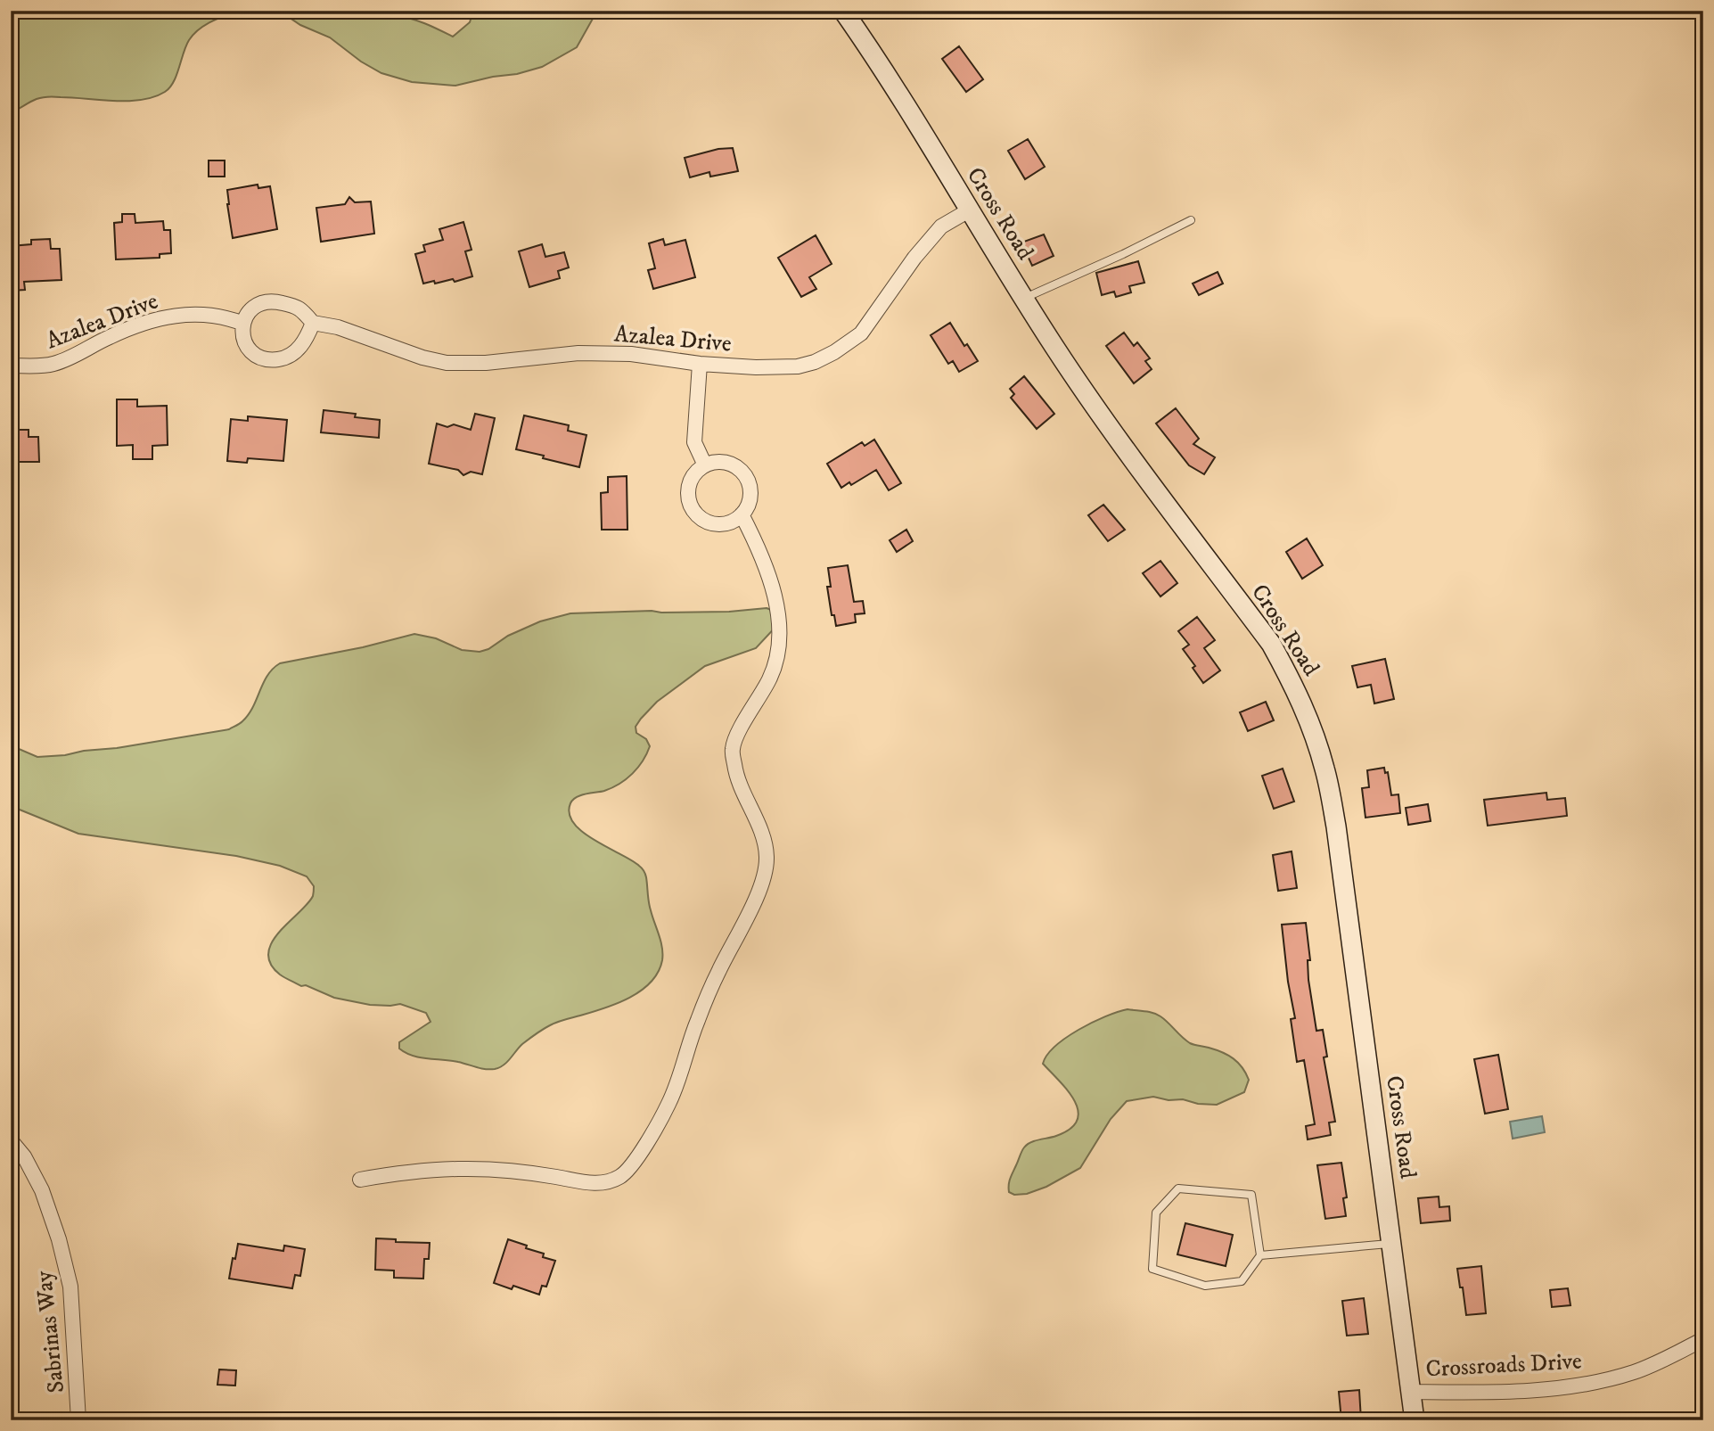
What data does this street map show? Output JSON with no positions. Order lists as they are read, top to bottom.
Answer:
{
  "streets": {
    "street": [
      "Cross Road",
      "Azalea Drive",
      "Sabrinas Way",
      "Crossroads Drive"
    ]
  },
  "crossings": [
    ["Cross Road", "Azalea Drive"],
    ["Cross Road", "Crossroads Drive"]
  ]
}
